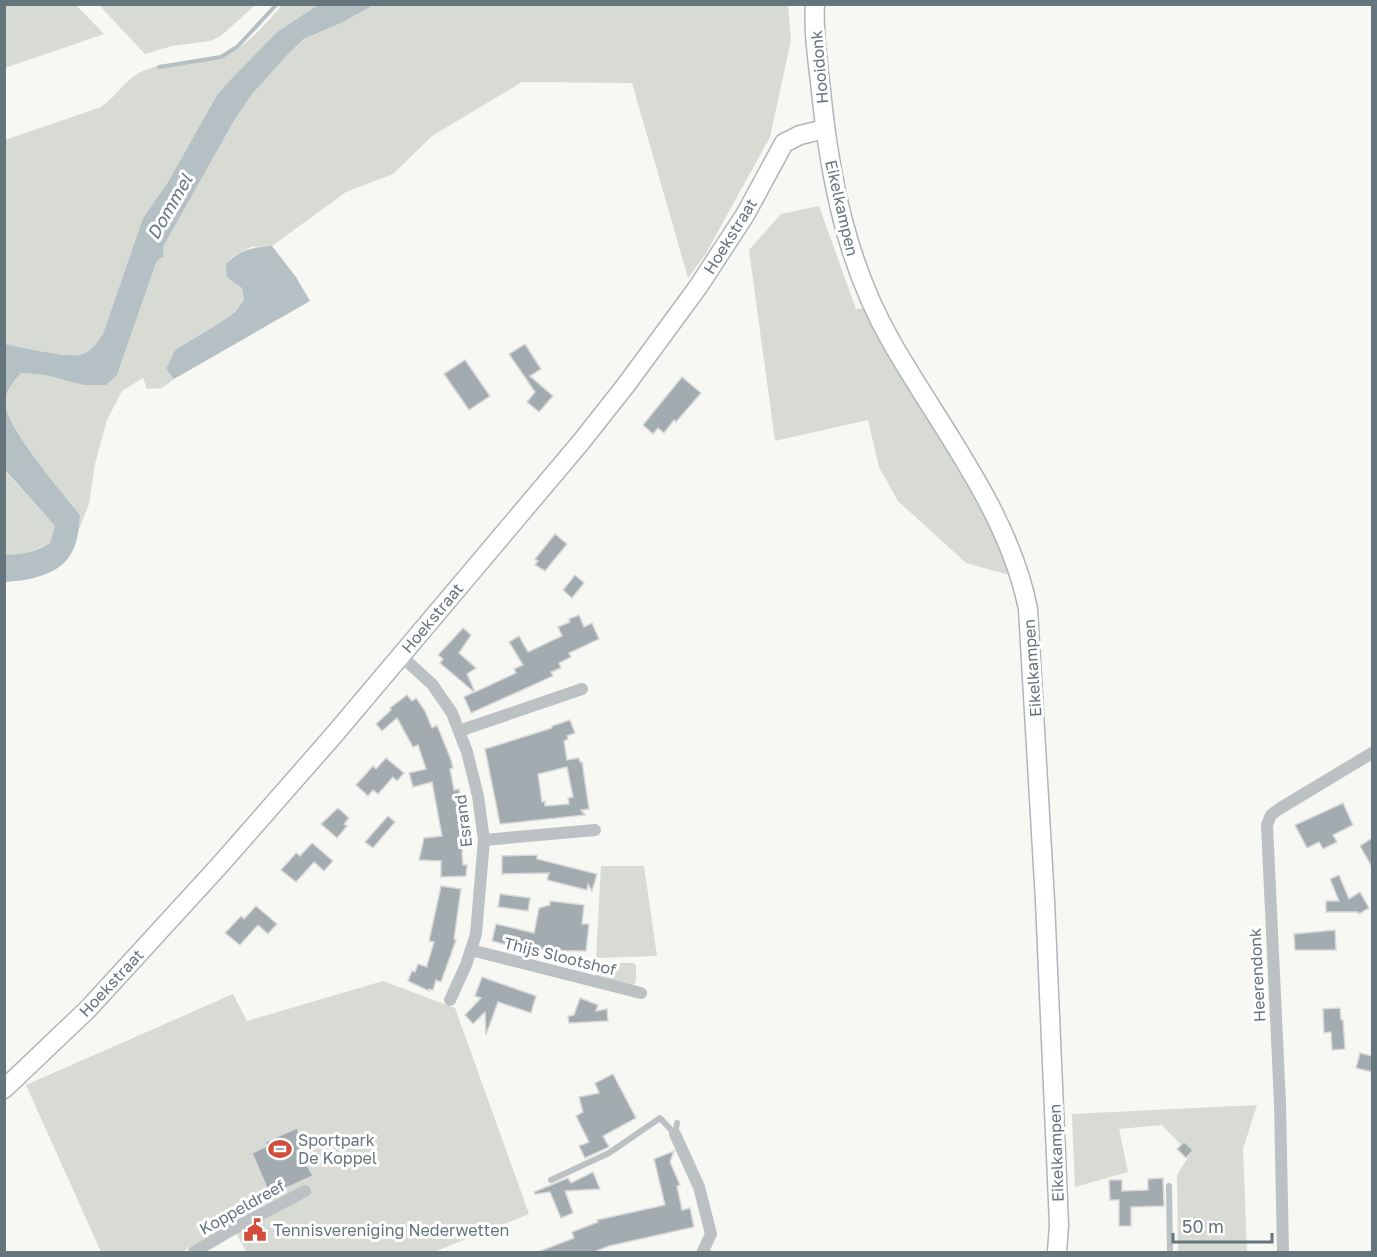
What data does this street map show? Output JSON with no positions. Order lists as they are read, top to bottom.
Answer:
{
  "streets": {
    "street": [
      "Hooidonk",
      "Eikelkampen",
      "Hoekstraat",
      "Esrand",
      "Thijs Slootshof",
      "Heerendonk",
      "Koppeldreef"
    ]
  },
  "crossings": [
    ["Hooidonk", "Eikelkampen"],
    ["Hooidonk", "Hoekstraat"],
    ["Eikelkampen", "Hoekstraat"],
    ["Hoekstraat", "Esrand"],
    ["Esrand", "Thijs Slootshof"]
  ],
  "water": ["Dommel"],
  "places": {
    "sports": ["Sportpark De Koppel"],
    "public building": ["Tennisvereniging Nederwetten"]
  },
  "scale_bar": "50 m"
}
